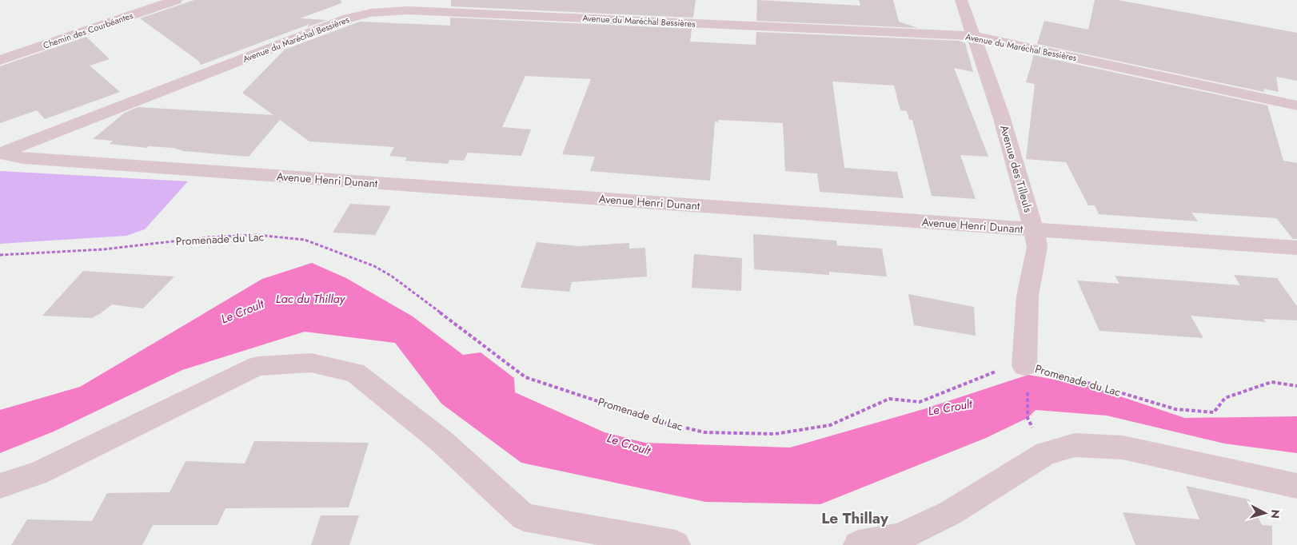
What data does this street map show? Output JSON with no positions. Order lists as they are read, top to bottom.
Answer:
{
  "streets": {
    "street": [
      "Avenue du Maréchal Bessières",
      "Chemin des Courbéantes",
      "Avenue des Tilleuls",
      "Avenue Henri Dunant"
    ],
    "path": ["Promenade du Lac"]
  },
  "crossings": [
    ["Avenue du Maréchal Bessières", "Avenue des Tilleuls"],
    ["Avenue du Maréchal Bessières", "Avenue Henri Dunant"],
    ["Avenue des Tilleuls", "Avenue Henri Dunant"],
    ["Avenue des Tilleuls", "Promenade du Lac"]
  ],
  "districts": ["Le Thillay"],
  "water": ["Lac du Thillay", "Le Croult"],
  "north": "right"
}
